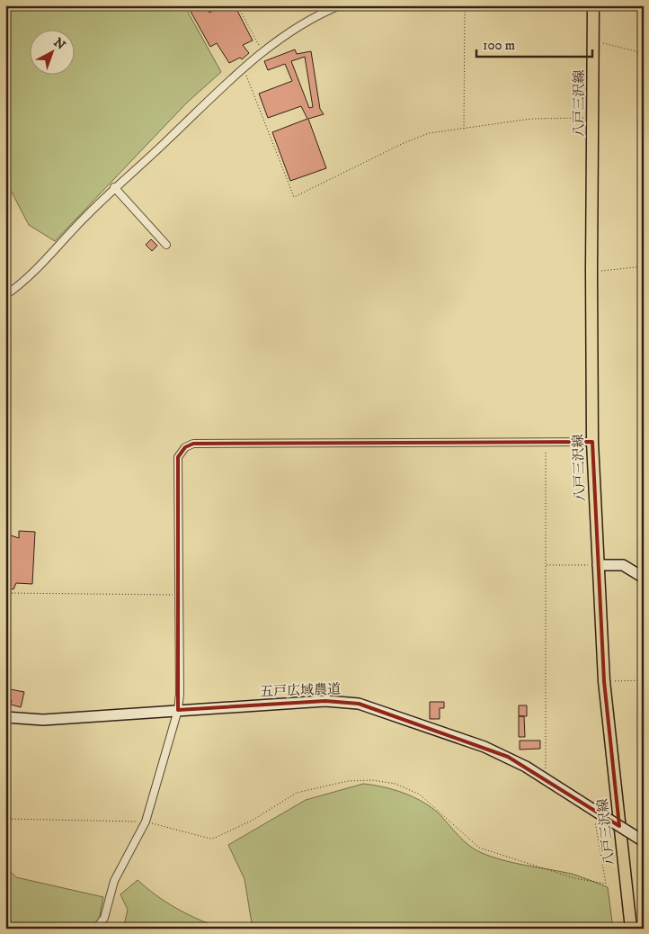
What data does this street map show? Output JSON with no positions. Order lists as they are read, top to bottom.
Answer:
{
  "streets": {
    "main road": ["八戸三沢線"],
    "street": ["五戸広域農道"]
  },
  "scale_bar": "100 m",
  "north": "top right"
}
